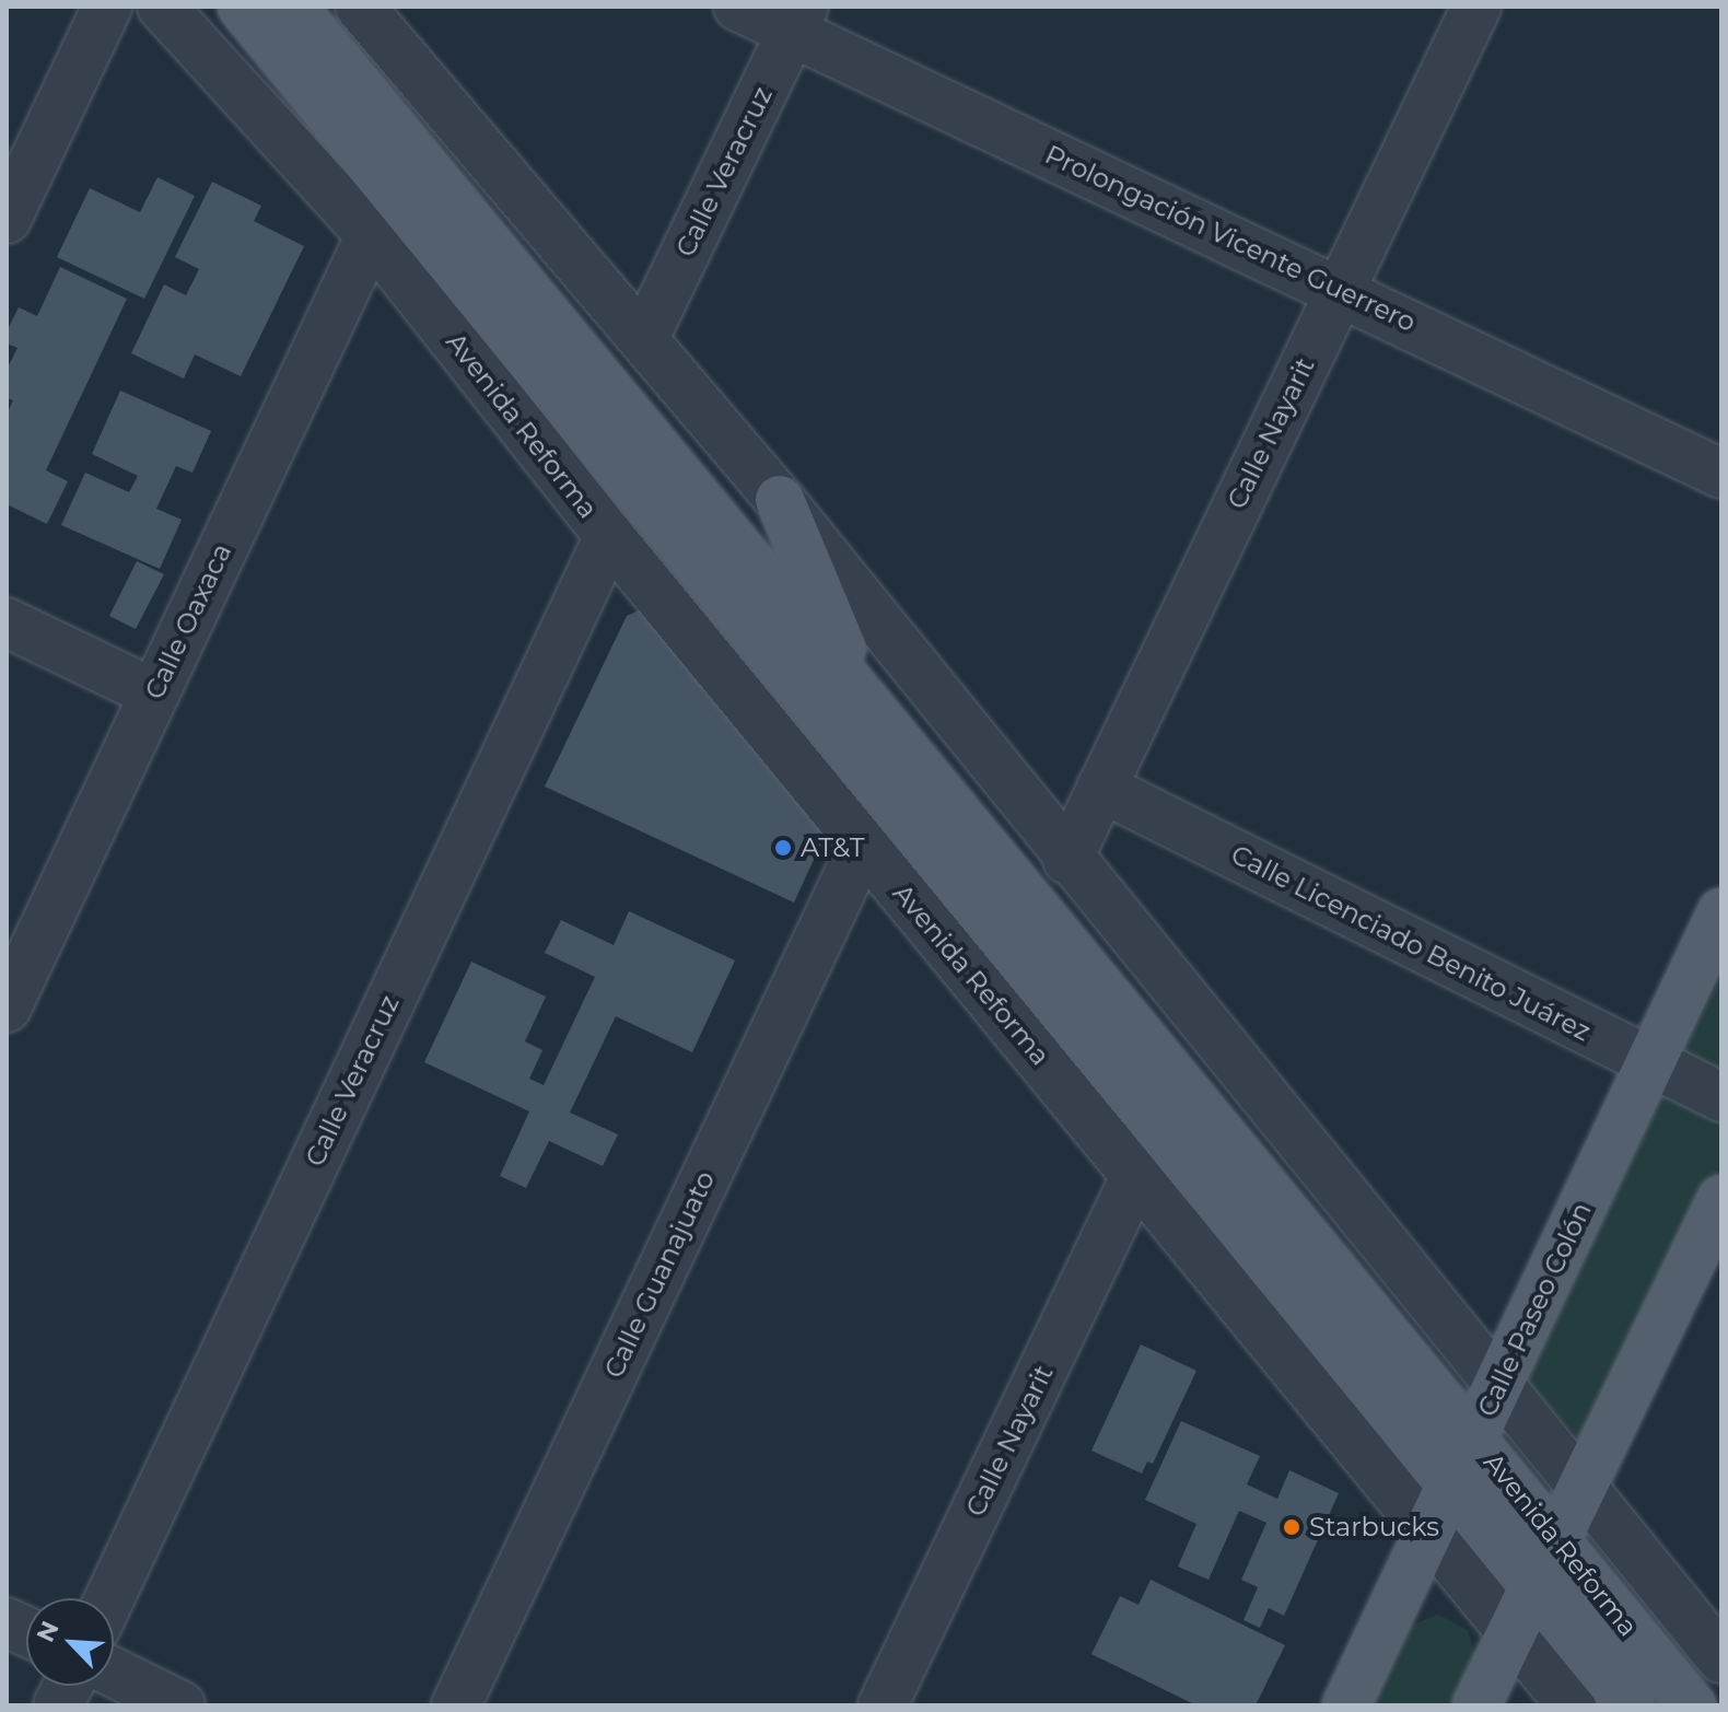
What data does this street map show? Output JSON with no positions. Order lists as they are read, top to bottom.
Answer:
{
  "streets": {
    "main road": ["Avenida Reforma", "Calle Paseo Colón"],
    "street": [
      "Calle Veracruz",
      "Prolongación Vicente Guerrero",
      "Calle Nayarit",
      "Calle Oaxaca",
      "Calle Licenciado Benito Juárez",
      "Calle Guanajuato"
    ]
  },
  "crossings": [
    ["Calle Veracruz", "Prolongación Vicente Guerrero"],
    ["Calle Veracruz", "Avenida Reforma"],
    ["Prolongación Vicente Guerrero", "Calle Nayarit"],
    ["Avenida Reforma", "Calle Nayarit"],
    ["Avenida Reforma", "Calle Oaxaca"],
    ["Avenida Reforma", "Calle Guanajuato"],
    ["Avenida Reforma", "Calle Paseo Colón"],
    ["Calle Nayarit", "Calle Licenciado Benito Juárez"],
    ["Calle Licenciado Benito Juárez", "Calle Paseo Colón"]
  ],
  "places": ["AT&T", "Starbucks"],
  "north": "top left"
}
